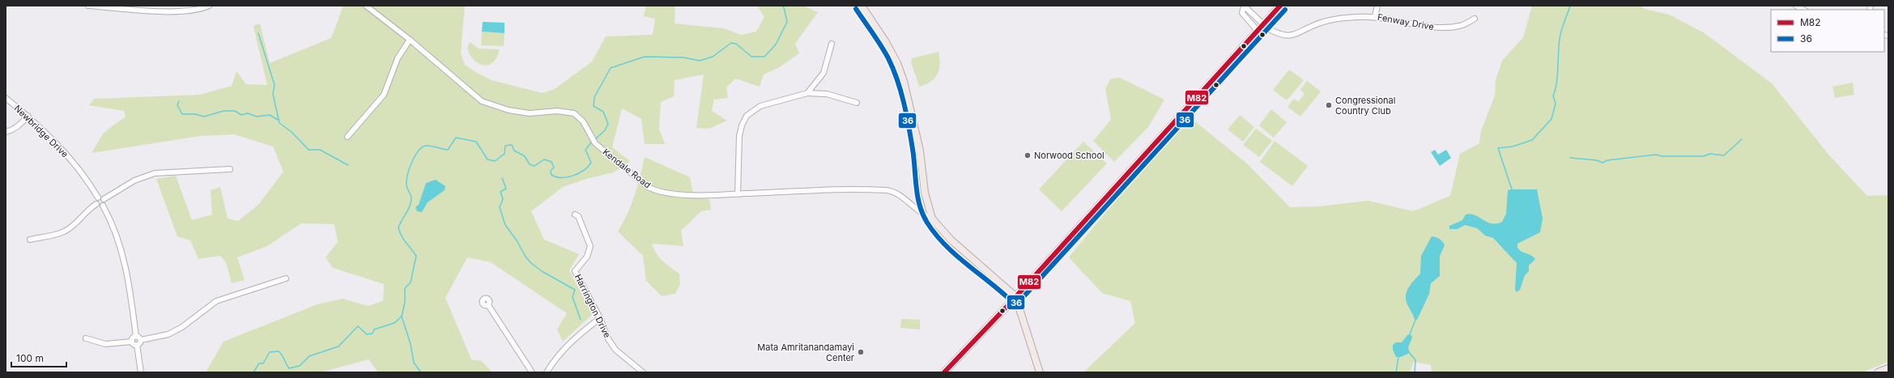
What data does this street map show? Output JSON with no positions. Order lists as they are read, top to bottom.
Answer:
{
  "streets": {
    "street": [
      "Fenway Drive",
      "Newbridge Drive",
      "Kendale Road",
      "Harrington Drive"
    ]
  },
  "places": ["Congressional Country Club", "Norwood School", "Mata Amritanandamayi Center"],
  "lines": ["transit line M82", "transit line 36"],
  "legend": ["M82", "36"],
  "scale_bar": "100 m"
}
